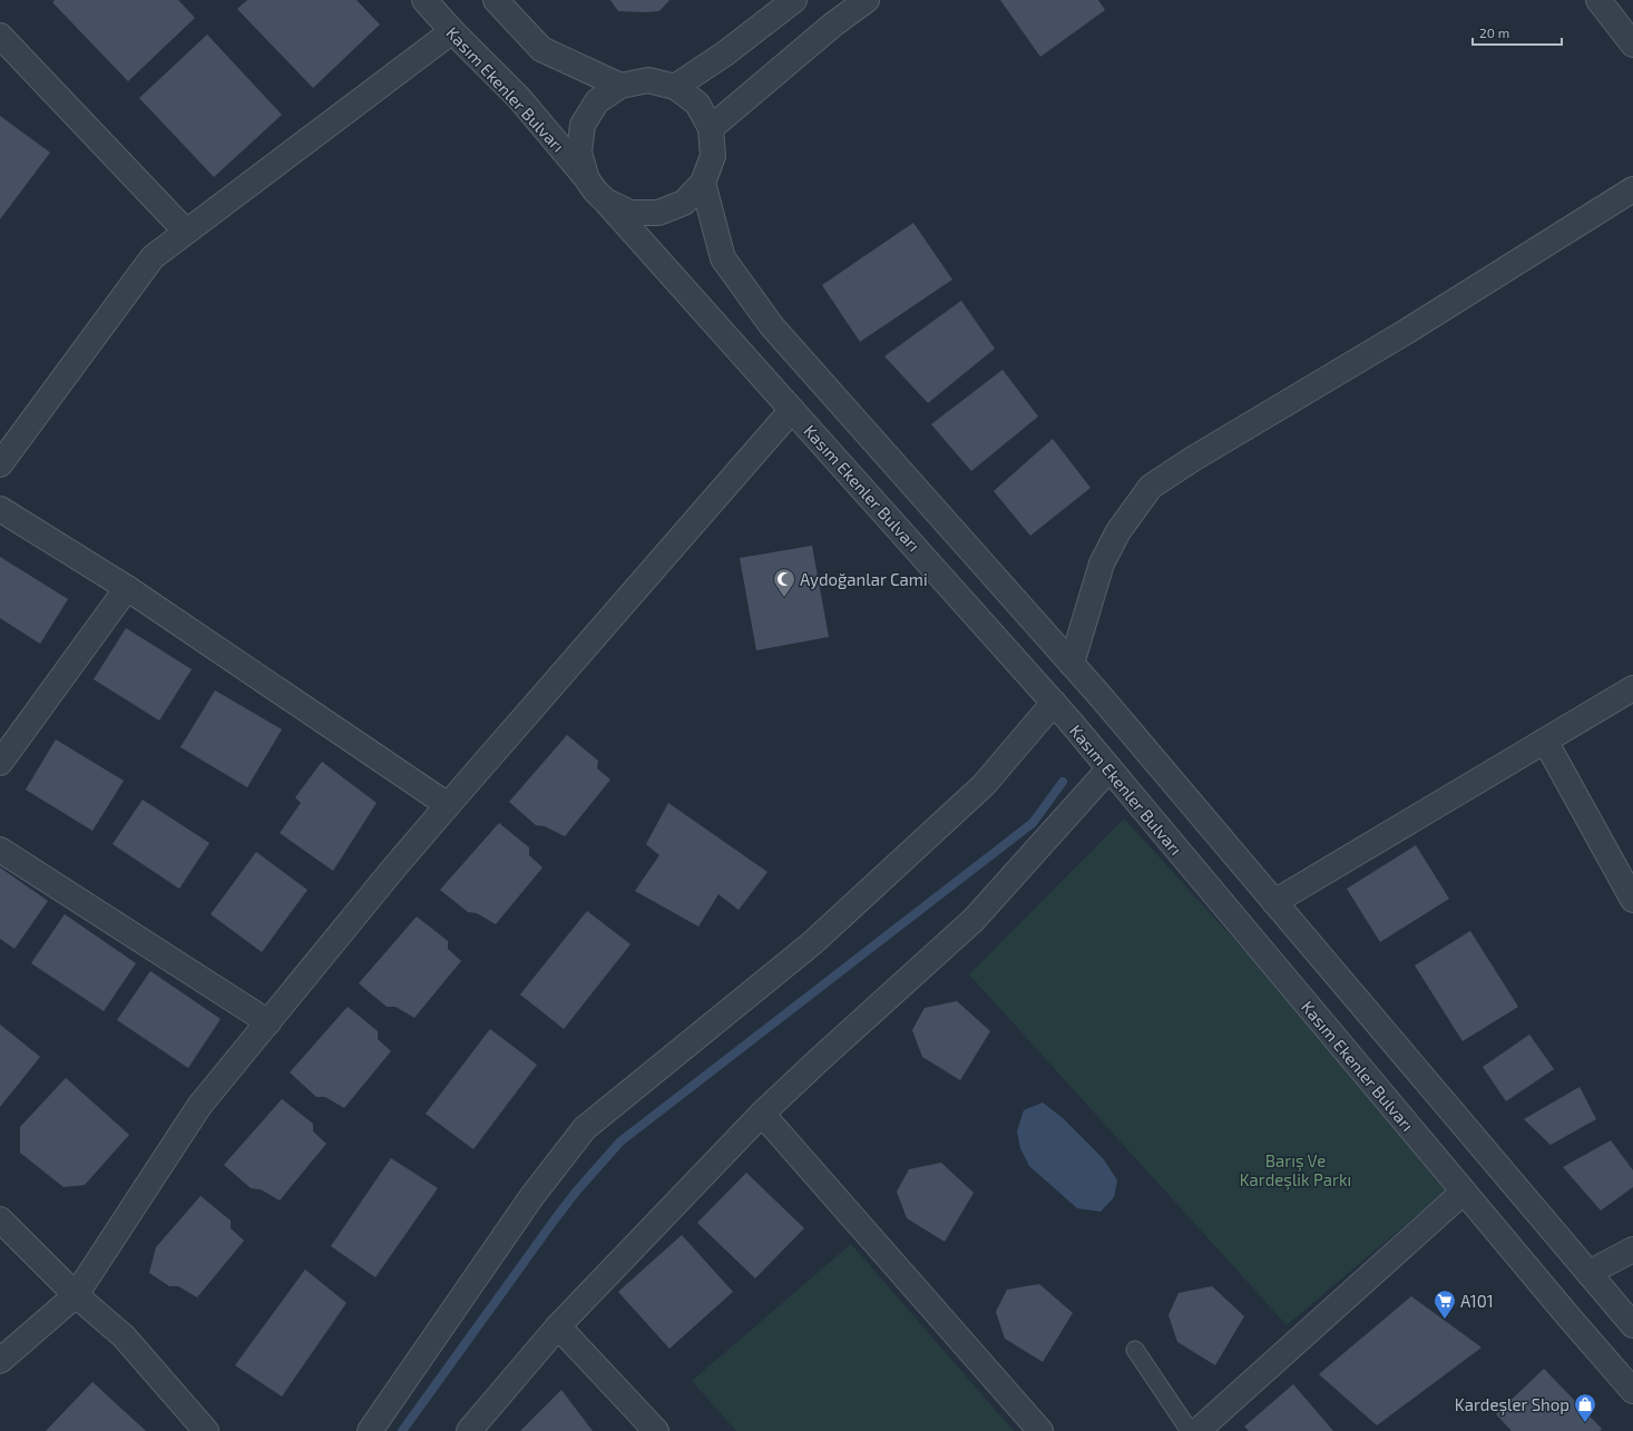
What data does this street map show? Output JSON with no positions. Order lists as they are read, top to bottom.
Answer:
{
  "streets": {
    "street": ["Kasım Ekenler Bulvarı"]
  },
  "parks": ["Barış Ve Kardeşlik Parkı"],
  "places": {
    "mosque": ["Aydoğanlar Cami"],
    "supermarket": ["A101"],
    "shop": ["Kardeşler Shop"]
  },
  "scale_bar": "20 m"
}
